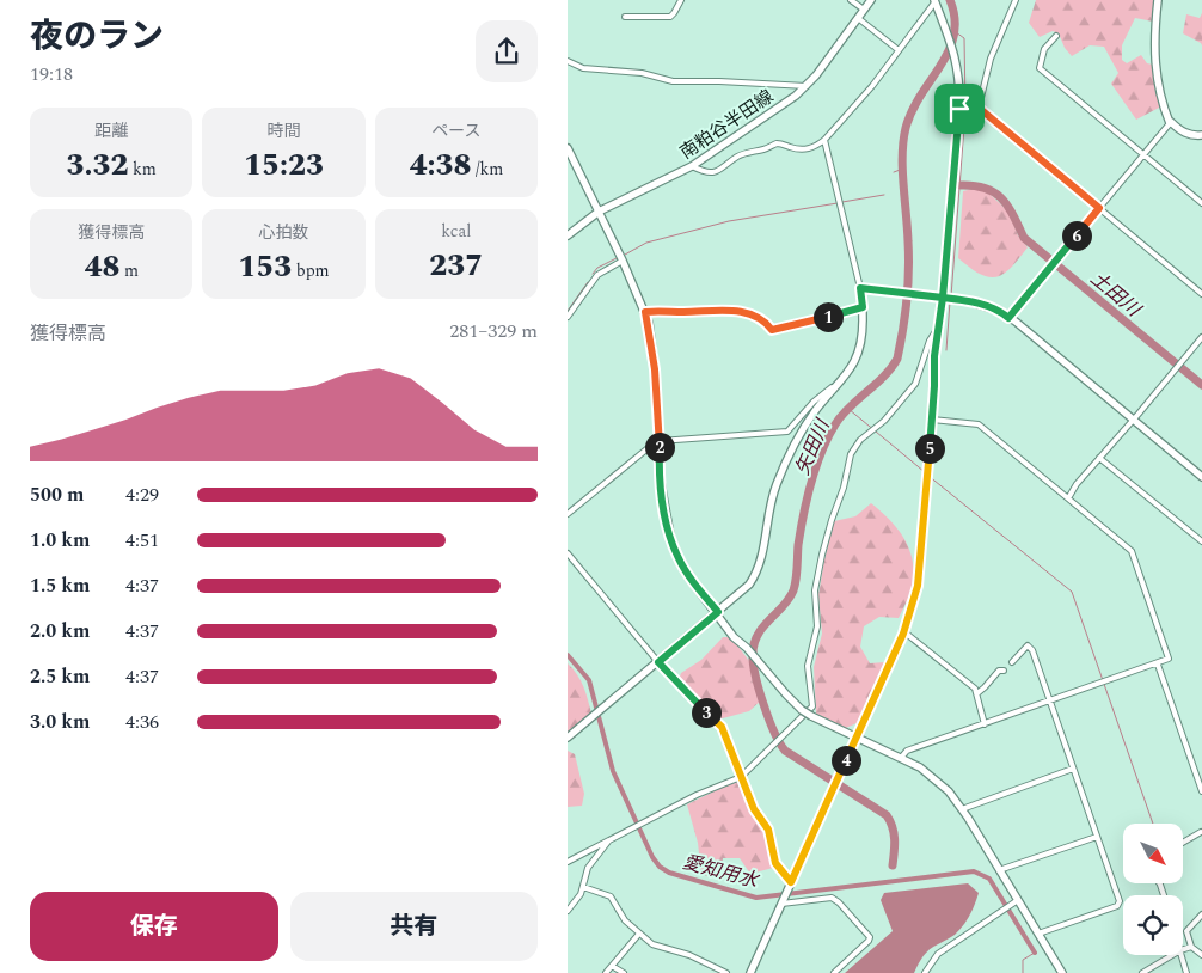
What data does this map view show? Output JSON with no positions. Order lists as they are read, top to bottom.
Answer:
{
  "streets": {
    "street": ["南粕谷半田線"]
  },
  "water": ["土田川", "矢田川", "愛知用水"],
  "north": "bottom right",
  "page": {
    "heading": ["夜のラン", "19:18"],
    "stats": [
      ["距離", "3.32 km"],
      ["時間", "15:23"],
      ["ペース", "4:38 /km"],
      ["獲得標高", "48 m"],
      ["心拍数", "153 bpm"],
      ["kcal", "237"]
    ],
    "pins": [
      "6",
      "1",
      "2",
      "5",
      "3",
      "4"
    ],
    "chart": ["獲得標高", "281–329 m"],
    "list": [
      {
        "name": "500 m",
        "note": "4:29"
      },
      {
        "name": "1.0 km",
        "note": "4:51"
      },
      {
        "name": "1.5 km",
        "note": "4:37"
      },
      {
        "name": "2.0 km",
        "note": "4:37"
      },
      {
        "name": "2.5 km",
        "note": "4:37"
      },
      {
        "name": "3.0 km",
        "note": "4:36"
      }
    ],
    "buttons": ["保存", "共有"]
  }
}
